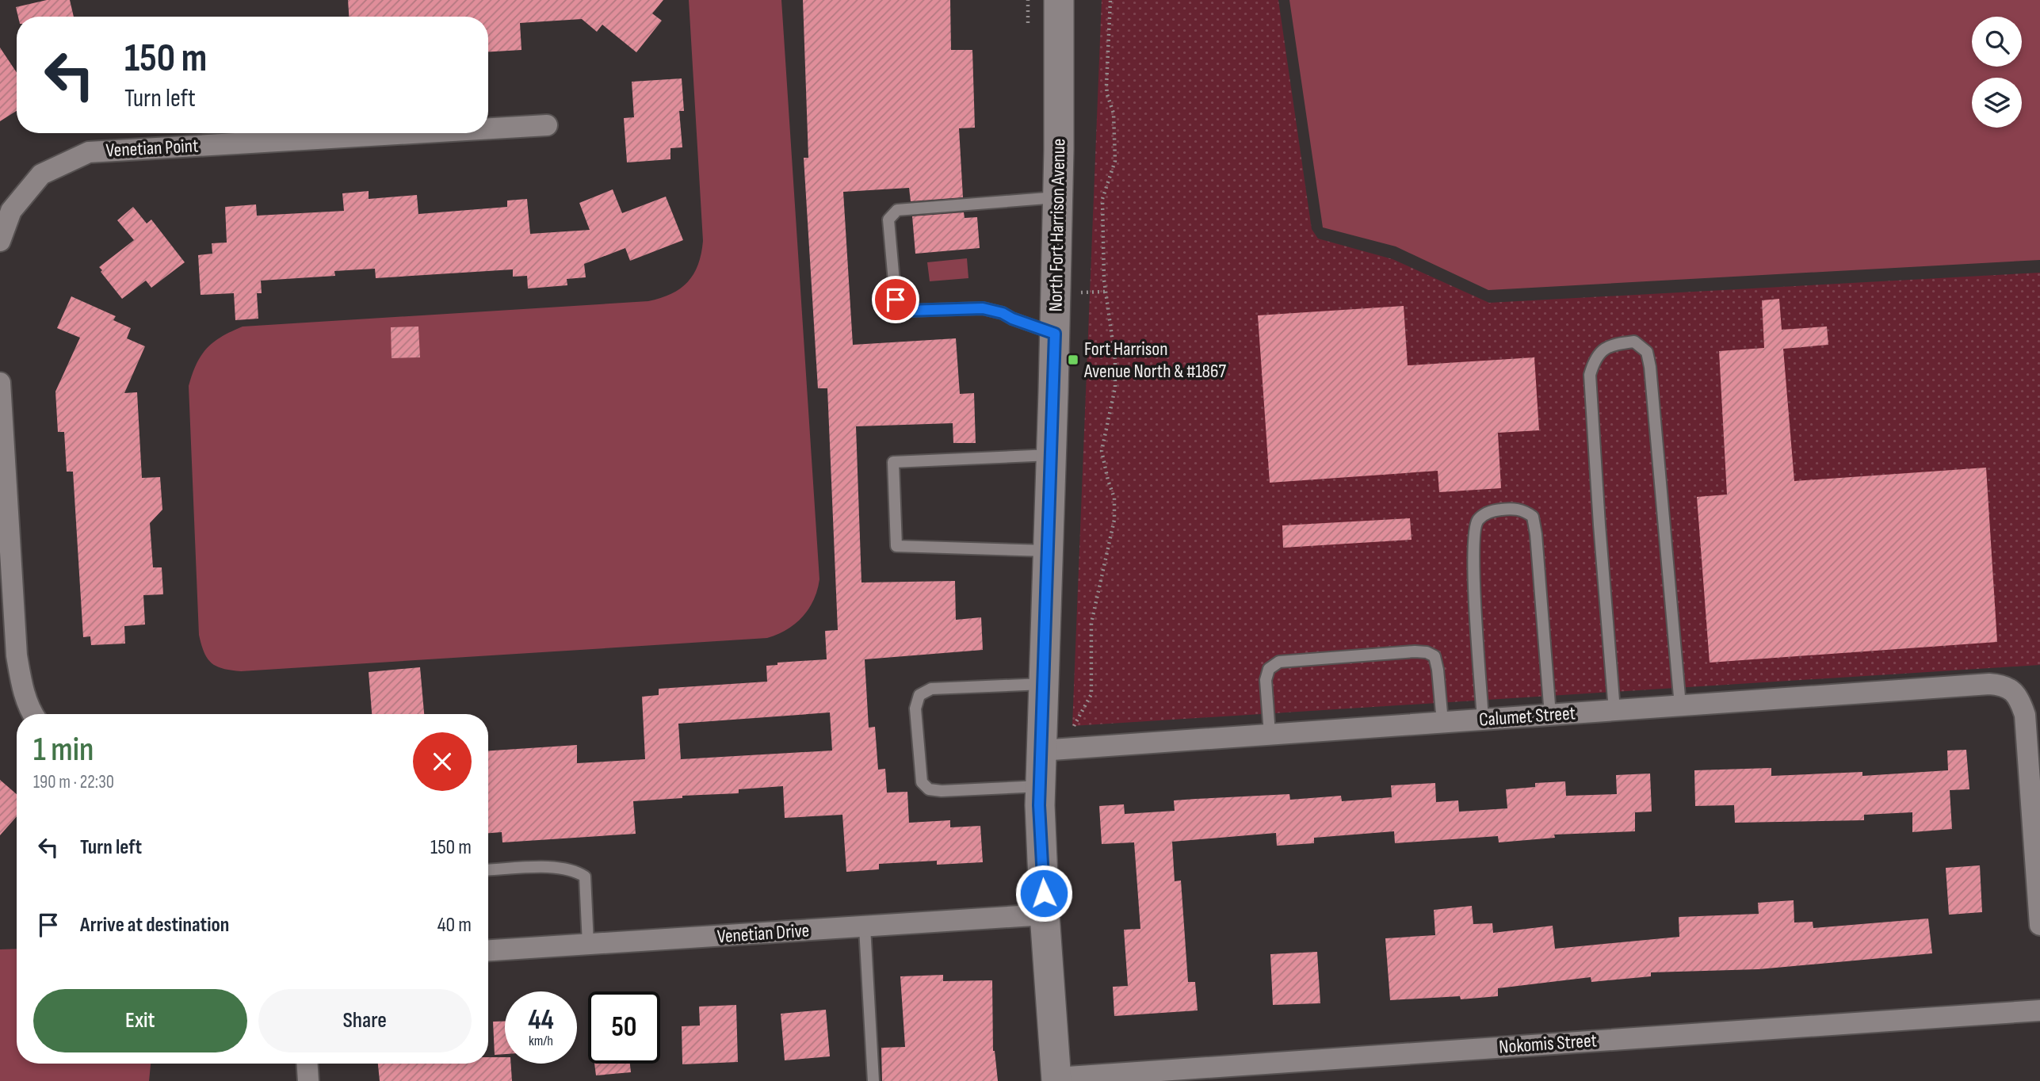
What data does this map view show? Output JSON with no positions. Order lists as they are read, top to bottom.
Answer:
{
  "streets": {
    "main road": ["North Fort Harrison Avenue"],
    "street": [
      "Venetian Point",
      "Calumet Street",
      "Venetian Drive",
      "Nokomis Street"
    ]
  },
  "crossings": [
    ["North Fort Harrison Avenue", "Calumet Street"],
    ["North Fort Harrison Avenue", "Venetian Drive"],
    ["North Fort Harrison Avenue", "Nokomis Street"]
  ],
  "places": {
    "transit": ["Fort Harrison Avenue North & #1867"]
  },
  "page": {
    "turn": ["150 m", "Turn left"],
    "heading": ["1 min", "190 m · 22:30"],
    "list": [
      {
        "name": "Turn left",
        "value": "150 m"
      },
      {
        "name": "Arrive at destination",
        "value": "40 m"
      }
    ],
    "buttons": ["Exit", "Share"],
    "speed": "44 km/h",
    "limit": "50"
  }
}
